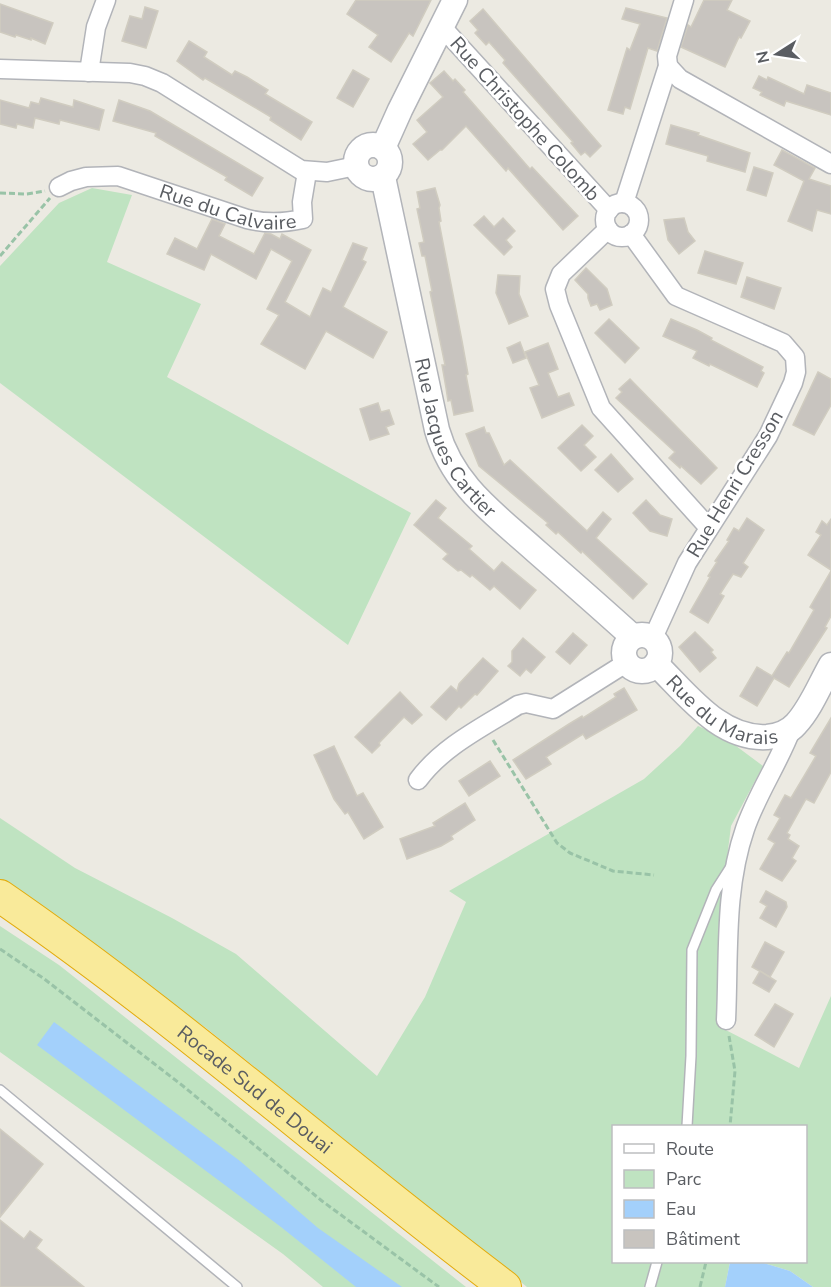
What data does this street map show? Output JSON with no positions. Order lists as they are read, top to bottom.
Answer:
{
  "streets": {
    "highway": ["Rocade Sud de Douai"],
    "street": [
      "Rue Christophe Colomb",
      "Rue du Calvaire",
      "Rue Jacques Cartier",
      "Rue Henri Cresson",
      "Rue du Marais"
    ]
  },
  "crossings": [
    ["Rue Christophe Colomb", "Rue Henri Cresson"],
    ["Rue Jacques Cartier", "Rue Henri Cresson"],
    ["Rue Jacques Cartier", "Rue du Marais"],
    ["Rue Henri Cresson", "Rue du Marais"]
  ],
  "legend": [
    "Route",
    "Parc",
    "Eau",
    "Bâtiment"
  ],
  "north": "left"
}
